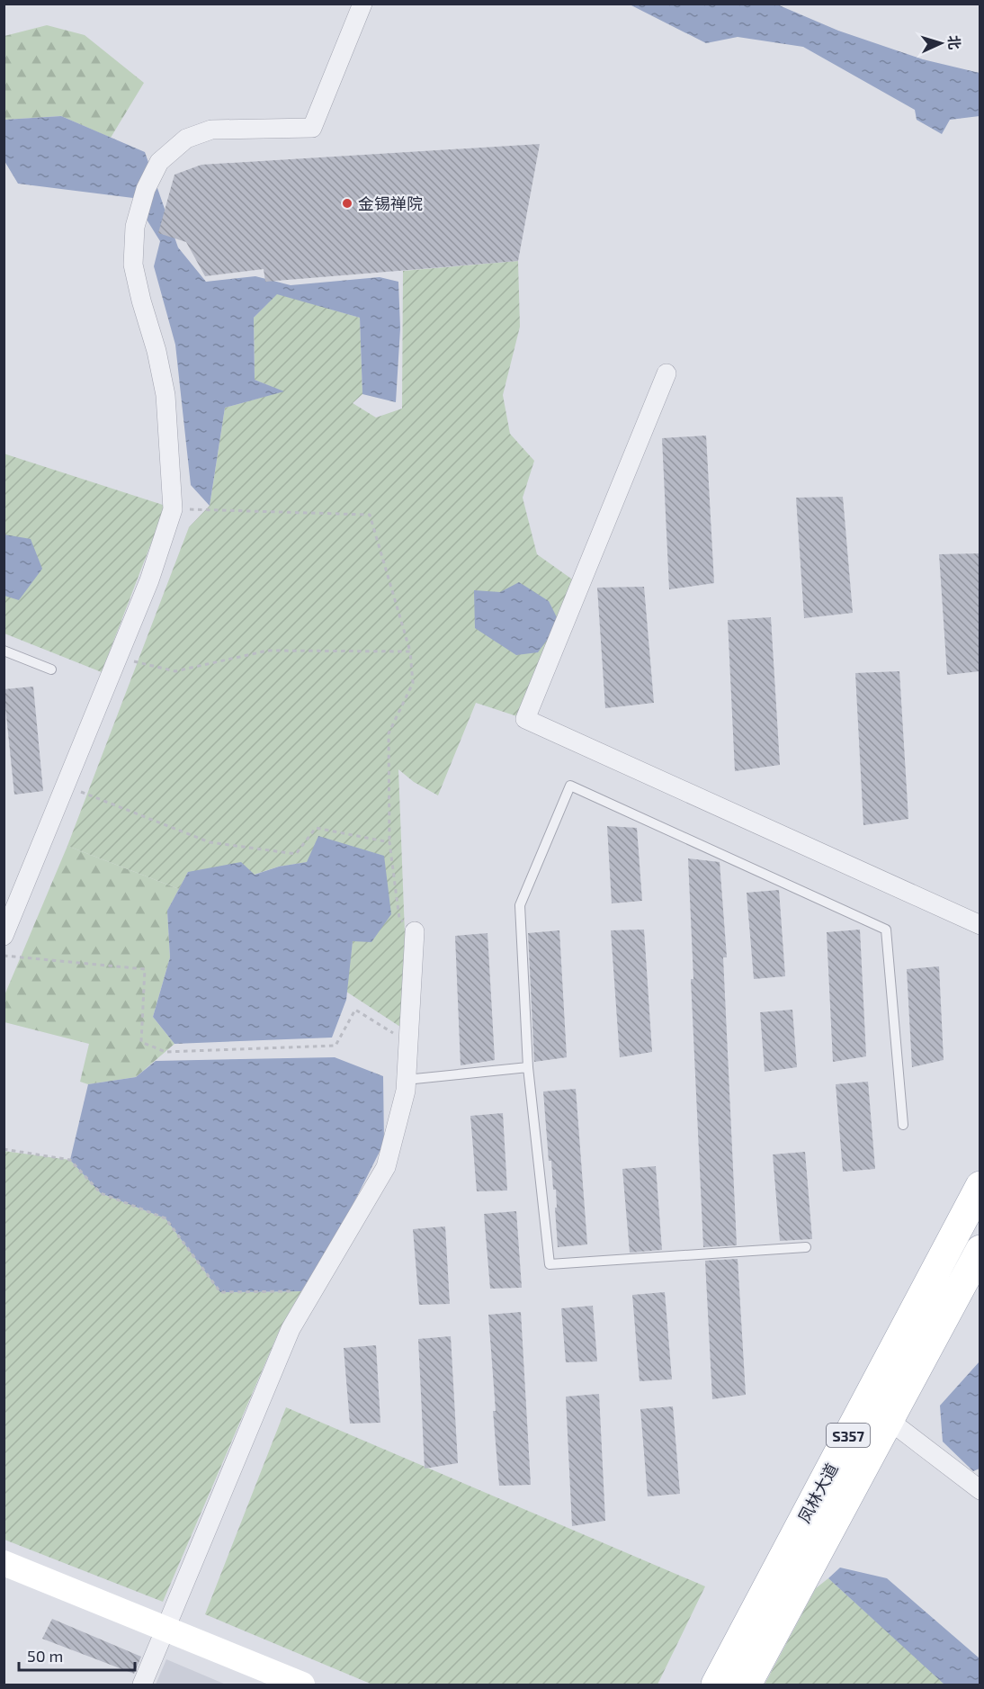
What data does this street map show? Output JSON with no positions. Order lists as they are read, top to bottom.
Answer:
{
  "streets": {
    "main road": ["S357", "凤林大道"]
  },
  "places": ["金锡禅院"],
  "scale_bar": "50 m",
  "north": "right"
}
